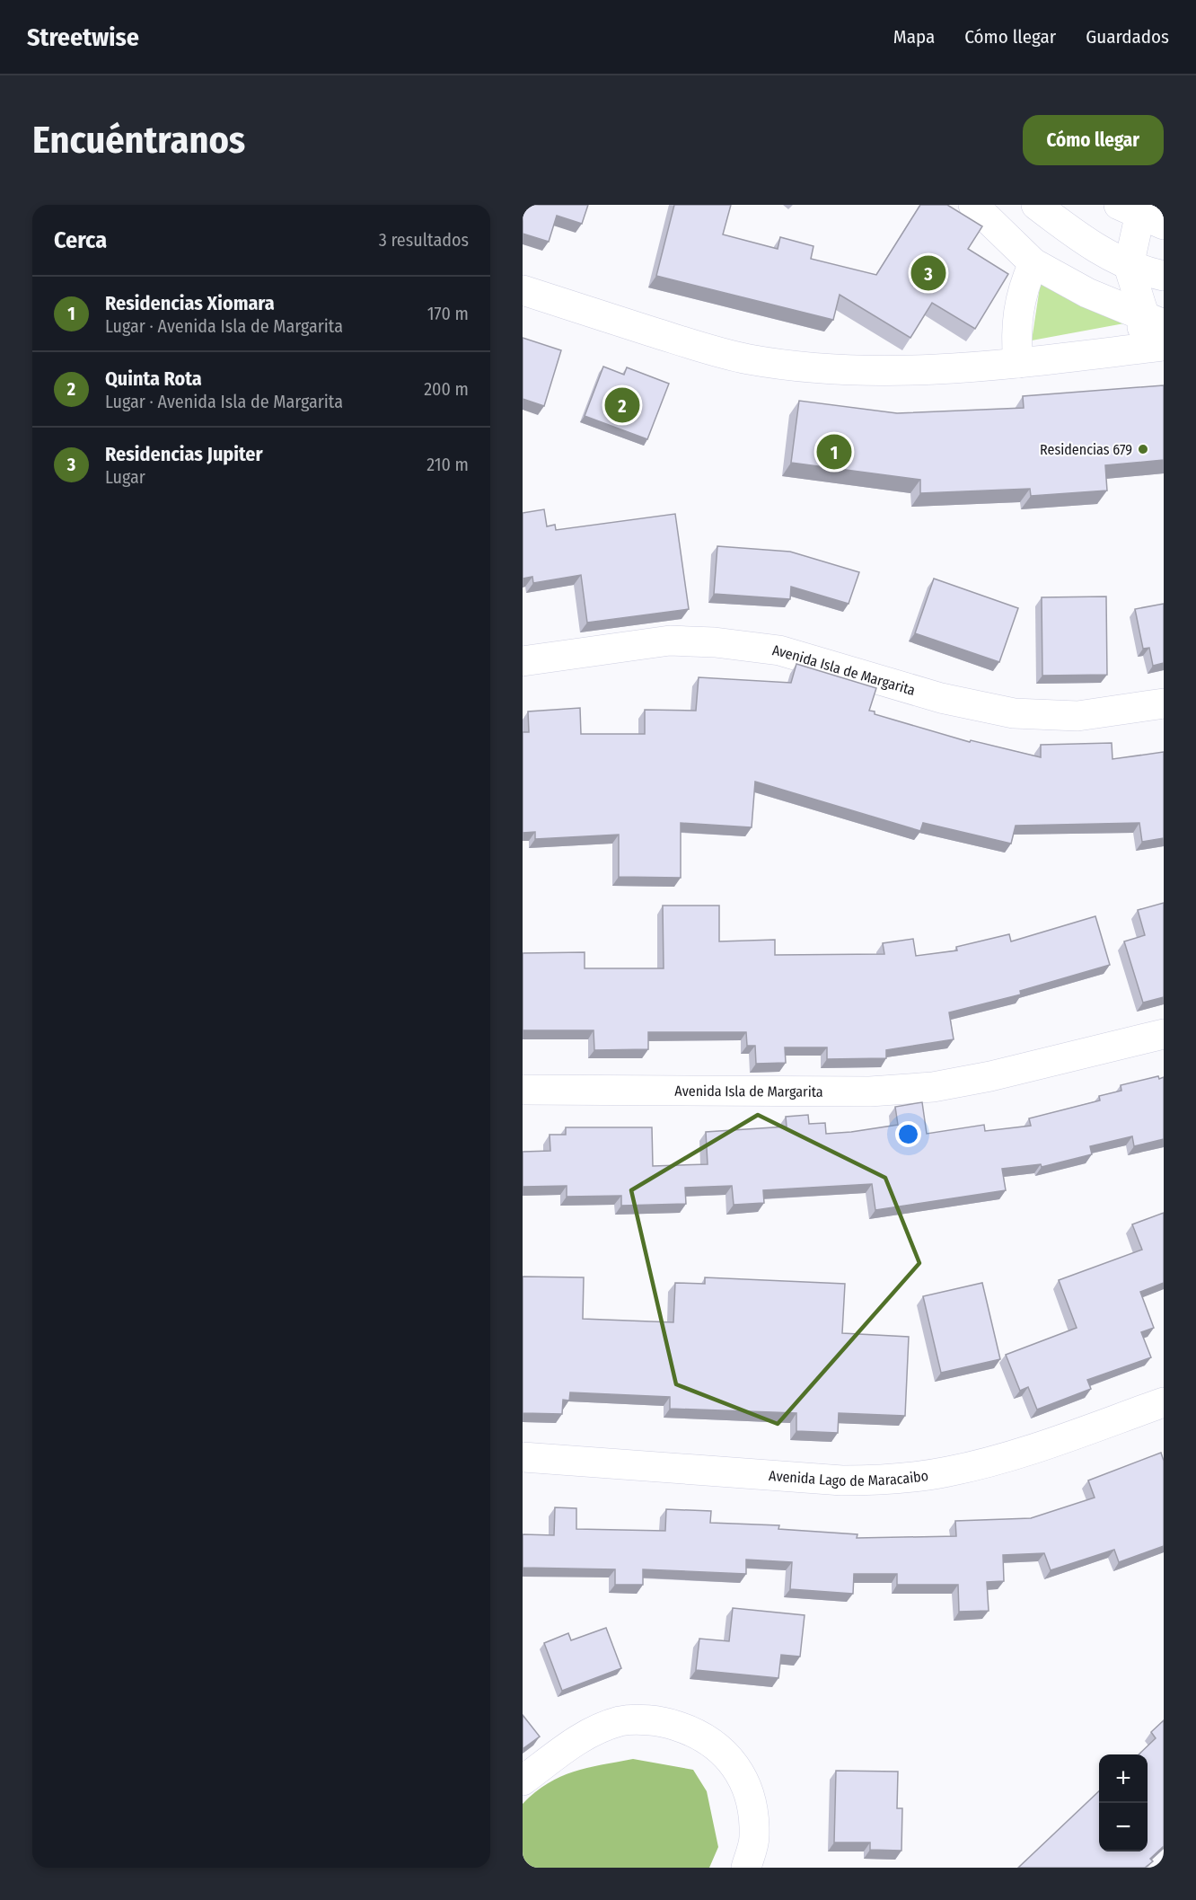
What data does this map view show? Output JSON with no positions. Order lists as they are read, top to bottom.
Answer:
{
  "streets": {
    "street": ["Avenida Isla de Margarita", "Avenida Lago de Maracaibo"]
  },
  "places": ["Residencias 679"],
  "page": {
    "header": "Streetwise",
    "nav": ["Mapa", "Cómo llegar", "Guardados"],
    "buttons": "Cómo llegar",
    "title": "Encuéntranos",
    "heading": ["Cerca", "3 resultados"],
    "pins": ["3", "2", "1"],
    "list": [
      {
        "mark": "1",
        "name": "Residencias Xiomara",
        "note": "Lugar · Avenida Isla de Margarita",
        "value": "170 m"
      },
      {
        "mark": "2",
        "name": "Quinta Rota",
        "note": "Lugar · Avenida Isla de Margarita",
        "value": "200 m"
      },
      {
        "mark": "3",
        "name": "Residencias Jupiter",
        "note": "Lugar",
        "value": "210 m"
      }
    ],
    "map_buttons": ["+", "−"]
  }
}
